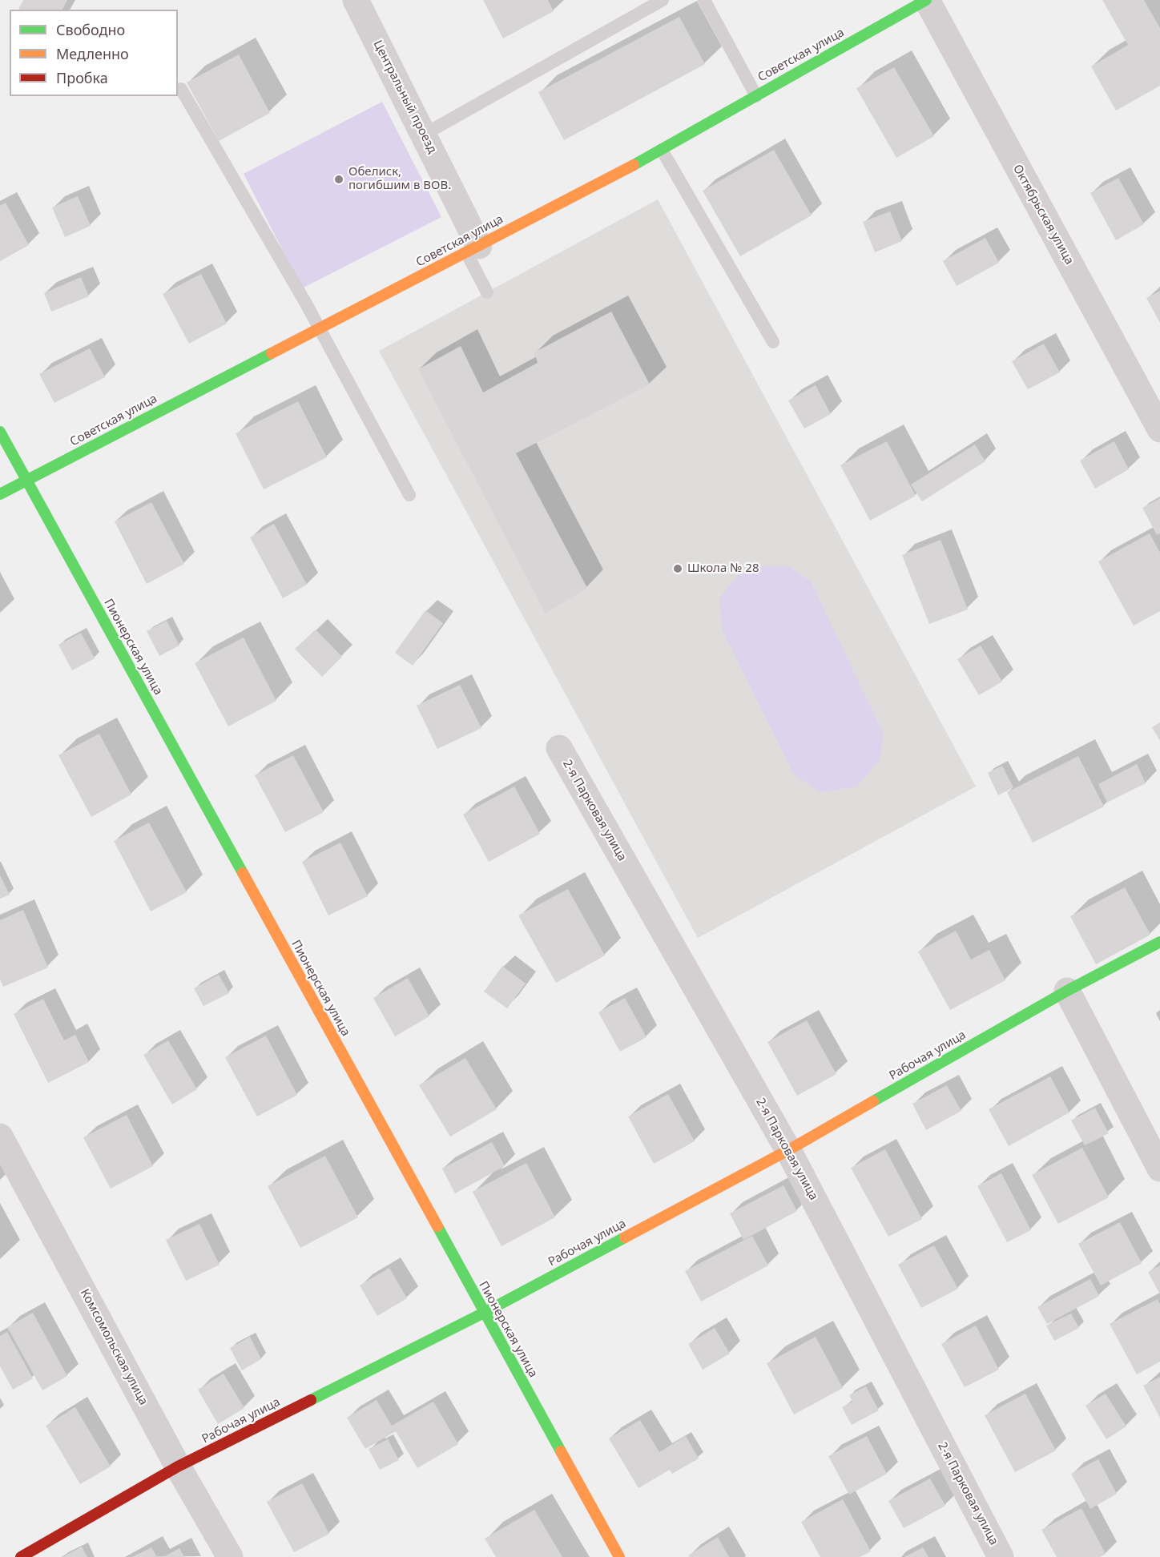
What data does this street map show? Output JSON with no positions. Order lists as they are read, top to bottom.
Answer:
{
  "streets": {
    "street": [
      "Советская улица",
      "Центральный проезд",
      "Октябрьская улица",
      "Пионерская улица",
      "2-я Парковая улица",
      "Рабочая улица",
      "Комсомольская улица"
    ]
  },
  "crossings": [
    ["Советская улица", "Центральный проезд"],
    ["Советская улица", "Октябрьская улица"],
    ["Советская улица", "Пионерская улица"],
    ["Пионерская улица", "Рабочая улица"],
    ["2-я Парковая улица", "Рабочая улица"],
    ["Рабочая улица", "Комсомольская улица"]
  ],
  "places": ["Обелиск, погибшим в ВОВ.", "Школа № 28"],
  "legend": ["Свободно", "Медленно", "Пробка"]
}
